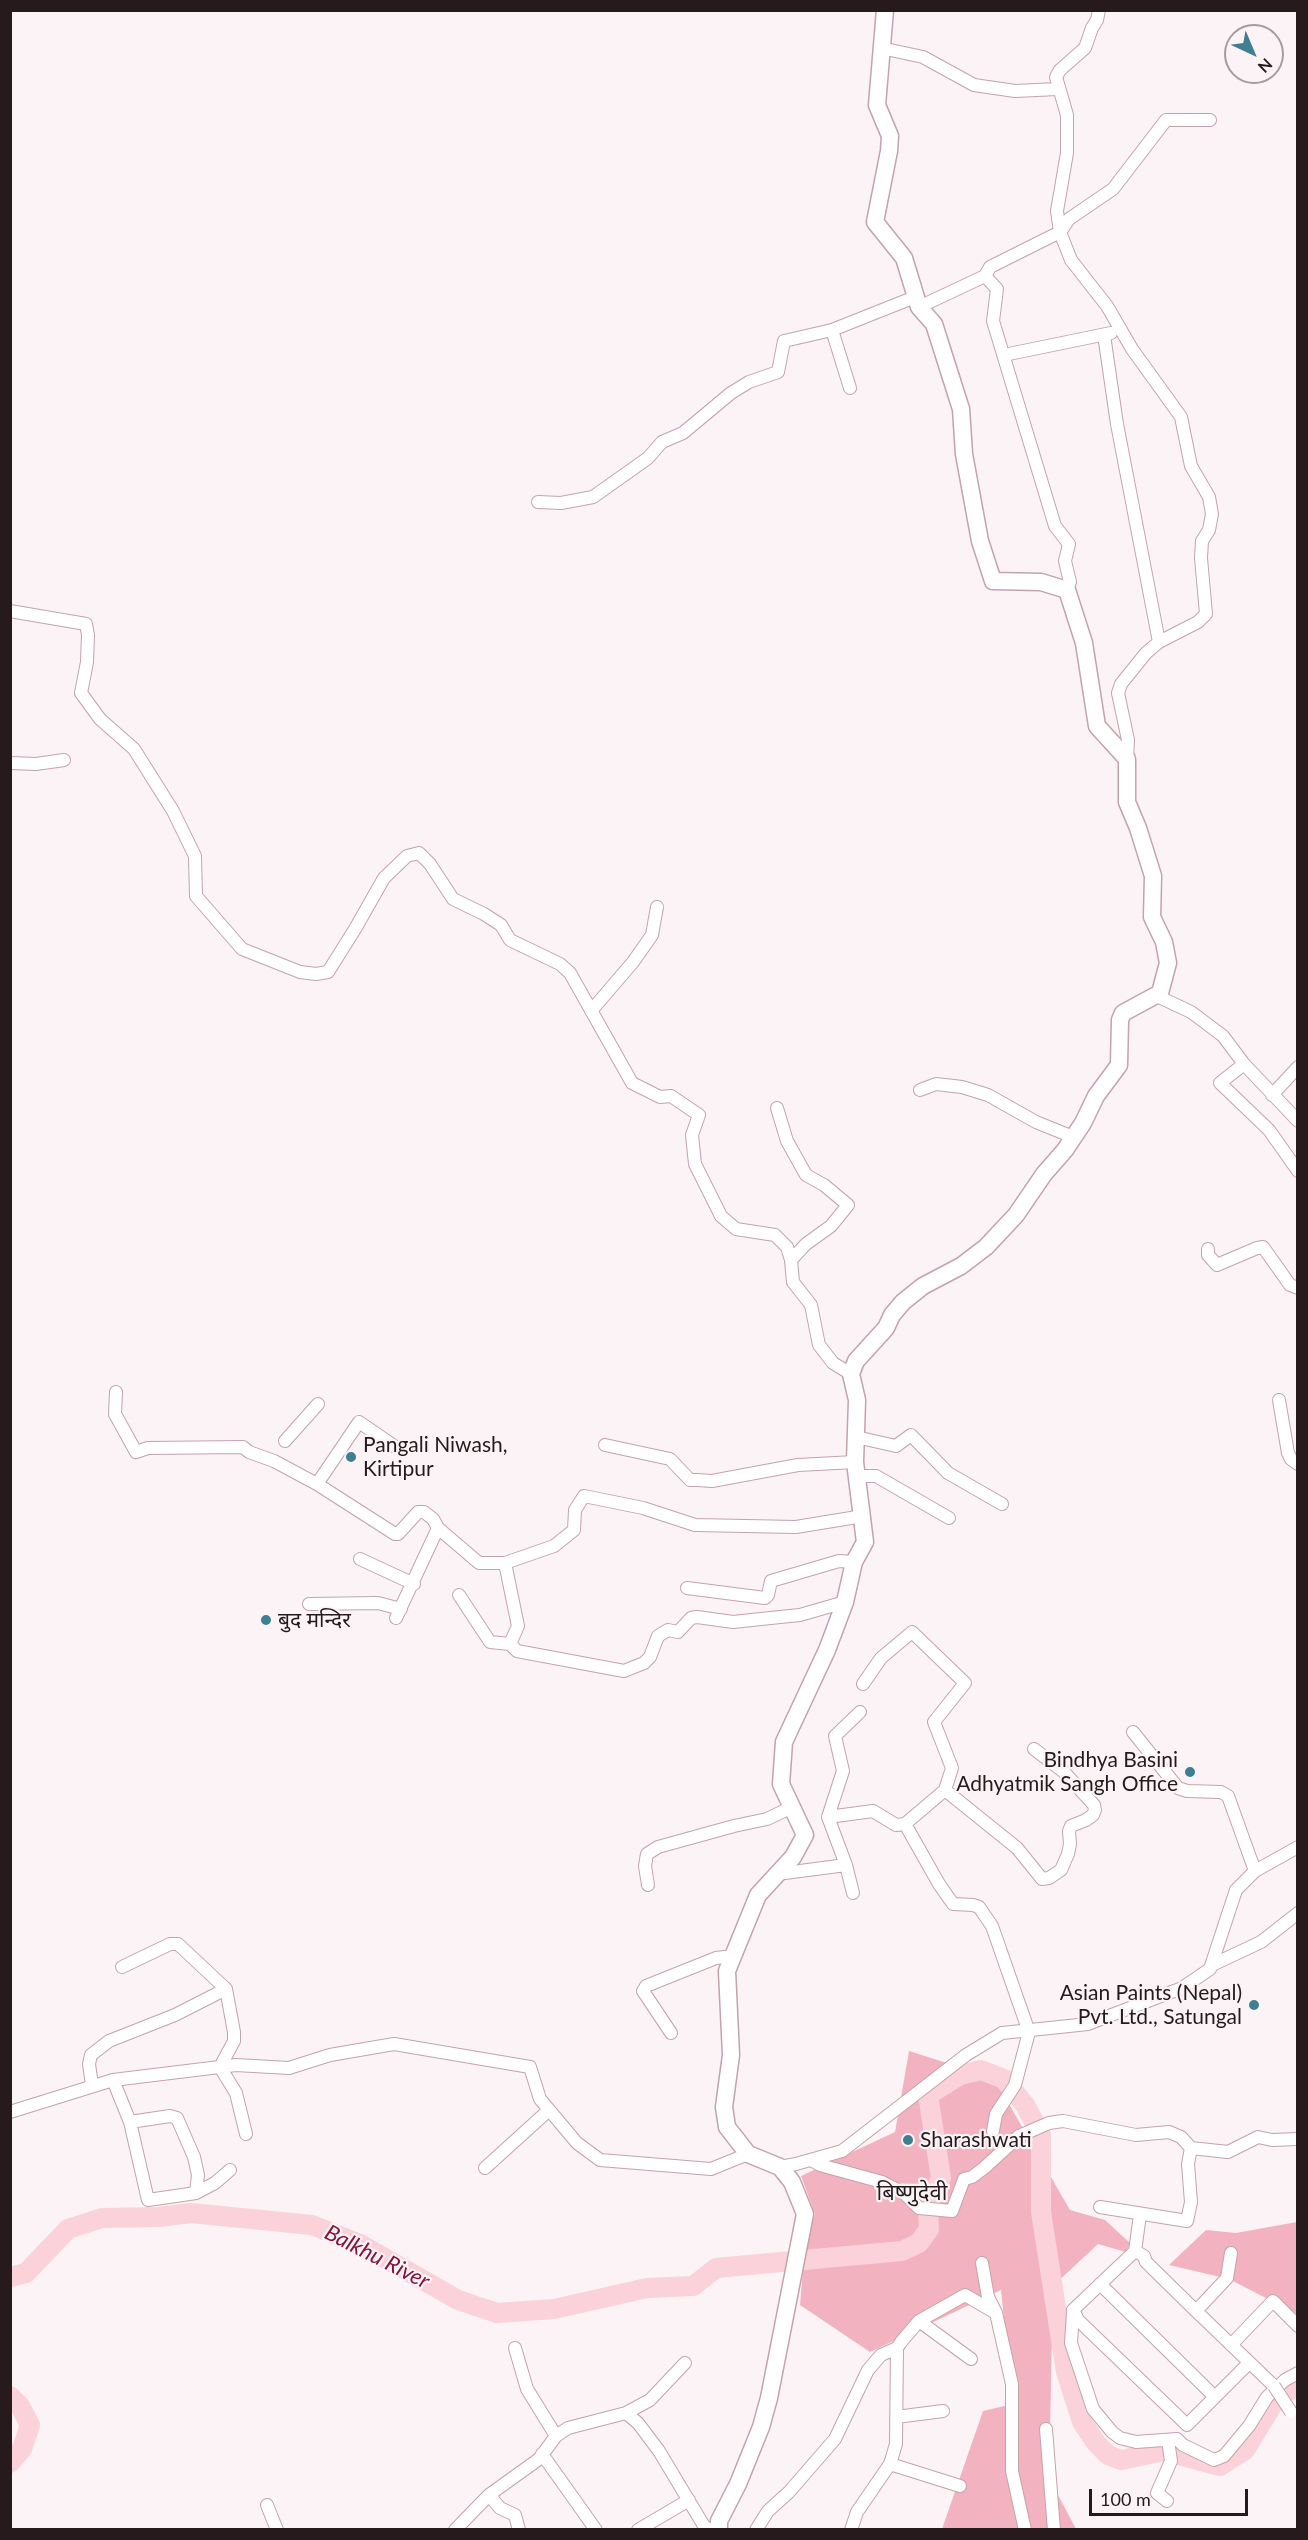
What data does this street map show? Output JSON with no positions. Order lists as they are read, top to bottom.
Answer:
{
  "districts": ["बिष्णुदेवी"],
  "water": ["Balkhu River"],
  "places": [
    "Pangali Niwash, Kirtipur",
    "बुद मन्दिर",
    "Bindhya Basini Adhyatmik Sangh Office",
    "Asian Paints (Nepal) Pvt. Ltd., Satungal",
    "Sharashwati"
  ],
  "scale_bar": "100 m",
  "north": "bottom right"
}
